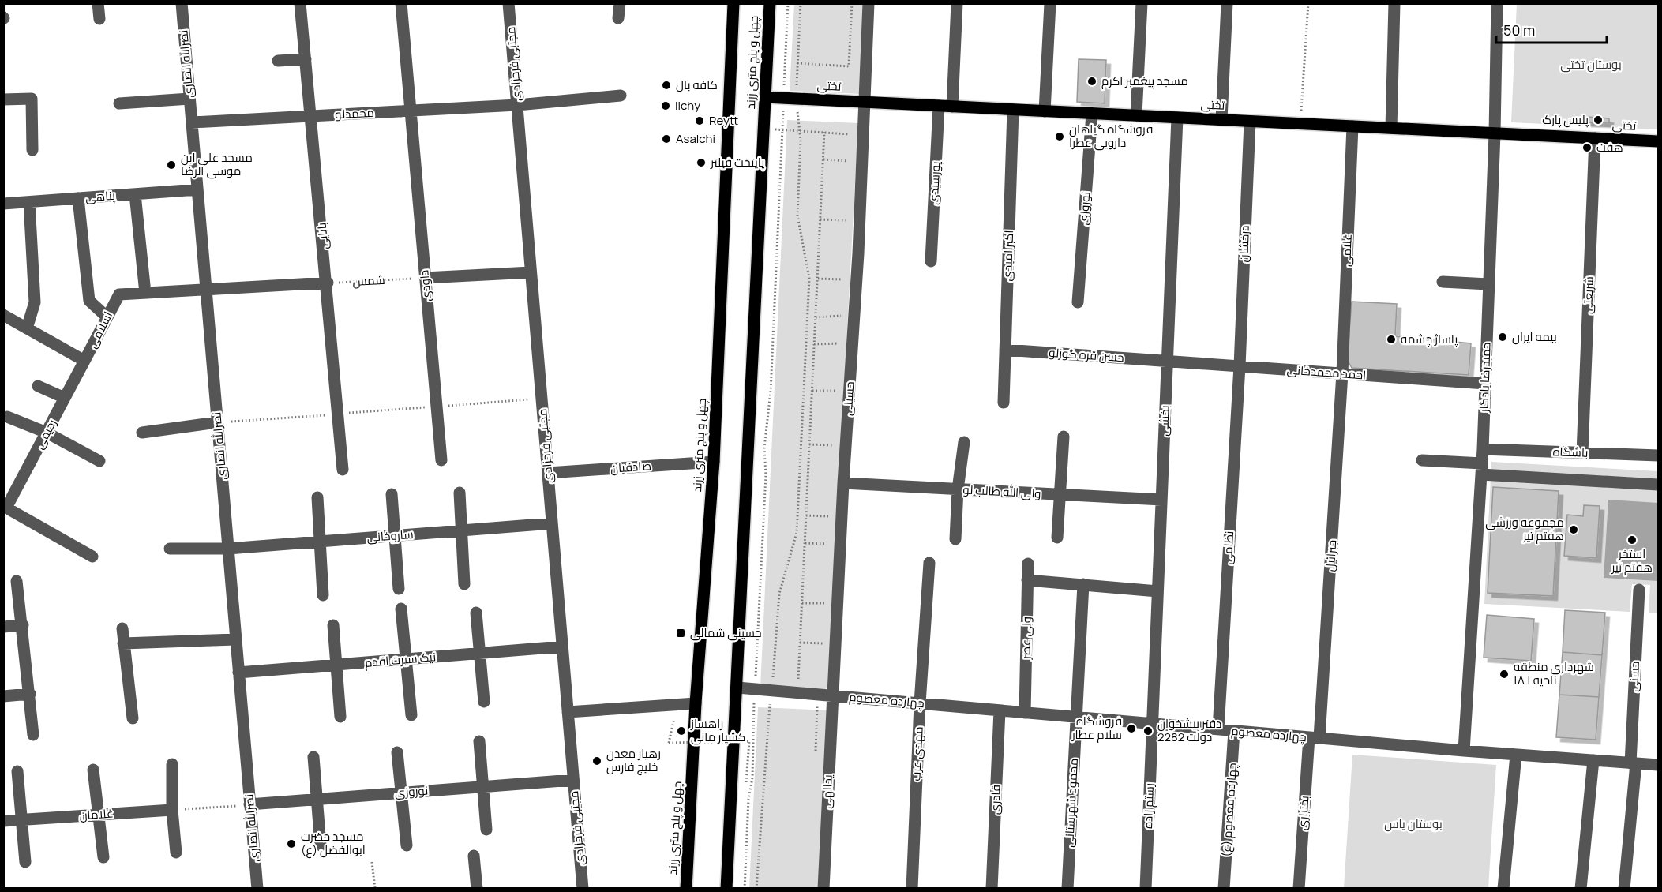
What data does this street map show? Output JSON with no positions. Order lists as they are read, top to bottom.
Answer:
{
  "streets": {
    "main road": ["چهل و پنج متری زرند", "تختی"],
    "street": [
      "نصرالله انصاری",
      "مجتبی فرحزادی",
      "محمدلو",
      "پورسیدی",
      "پناهی",
      "نوروزی",
      "بابایی",
      "درخشان",
      "غلامی",
      "اکبر امیدی",
      "داودی",
      "شریعتی",
      "اسلامی",
      "حسن قره گوزلو",
      "احمد محمدخانی",
      "حمیدرضا یادگار",
      "حسینی",
      "بخشی",
      "رحیمی",
      "باشگاه",
      "صادقیان",
      "ولی الله طالب لو",
      "ساروخانی",
      "نظامی",
      "جبرائیل",
      "ولی عصر",
      "نیک سیرت اقدم",
      "حسنی",
      "چهارده معصوم",
      "مهدی عرب",
      "یدالهی",
      "قادری",
      "محمود شهرستانی",
      "رستم زاده",
      "چهارده معصوم (ع)",
      "بختیاری",
      "غلامان"
    ],
    "path": ["شمس"]
  },
  "crossings": [
    ["چهل و پنج متری زرند", "تختی"],
    ["چهل و پنج متری زرند", "صادقیان"],
    ["چهل و پنج متری زرند", "چهارده معصوم"],
    ["نصرالله انصاری", "محمدلو"],
    ["نصرالله انصاری", "پناهی"],
    ["نصرالله انصاری", "نوروزی"],
    ["نصرالله انصاری", "اسلامی"],
    ["نصرالله انصاری", "ساروخانی"],
    ["نصرالله انصاری", "نیک سیرت اقدم"],
    ["مجتبی فرحزادی", "محمدلو"],
    ["مجتبی فرحزادی", "نوروزی"],
    ["مجتبی فرحزادی", "صادقیان"],
    ["مجتبی فرحزادی", "ساروخانی"],
    ["مجتبی فرحزادی", "نیک سیرت اقدم"],
    ["تختی", "پورسیدی"],
    ["تختی", "نوروزی"],
    ["تختی", "درخشان"],
    ["تختی", "غلامی"],
    ["تختی", "اکبر امیدی"],
    ["تختی", "شریعتی"],
    ["تختی", "حمیدرضا یادگار"],
    ["تختی", "حسینی"],
    ["تختی", "بخشی"],
    ["محمدلو", "بابایی"],
    ["محمدلو", "داودی"],
    ["بابایی", "شمس"],
    ["درخشان", "احمد محمدخانی"],
    ["درخشان", "نظامی"],
    ["غلامی", "احمد محمدخانی"],
    ["غلامی", "جبرائیل"],
    ["اکبر امیدی", "حسن قره گوزلو"],
    ["شمس", "داودی"],
    ["شریعتی", "باشگاه"],
    ["اسلامی", "رحیمی"],
    ["حسن قره گوزلو", "احمد محمدخانی"],
    ["حسن قره گوزلو", "بخشی"],
    ["احمد محمدخانی", "حمیدرضا یادگار"],
    ["احمد محمدخانی", "بخشی"],
    ["احمد محمدخانی", "نظامی"],
    ["احمد محمدخانی", "جبرائیل"],
    ["حمیدرضا یادگار", "باشگاه"],
    ["حمیدرضا یادگار", "چهارده معصوم"],
    ["حسینی", "ولی الله طالب لو"],
    ["حسینی", "چهارده معصوم"],
    ["حسینی", "یدالهی"],
    ["بخشی", "ولی الله طالب لو"],
    ["بخشی", "چهارده معصوم"],
    ["بخشی", "رستم زاده"],
    ["نظامی", "چهارده معصوم"],
    ["جبرائیل", "چهارده معصوم"],
    ["جبرائیل", "بختیاری"],
    ["ولی عصر", "چهارده معصوم"],
    ["حسنی", "چهارده معصوم"],
    ["چهارده معصوم", "مهدی عرب"],
    ["چهارده معصوم", "یدالهی"],
    ["چهارده معصوم", "قادری"],
    ["چهارده معصوم", "محمود شهرستانی"],
    ["چهارده معصوم", "رستم زاده"],
    ["چهارده معصوم", "چهارده معصوم (ع)"],
    ["چهارده معصوم", "بختیاری"]
  ],
  "parks": ["بوستان تختی", "بوستان یاس"],
  "places": {
    "other": [
      "مسجد پیغمبر اکرم",
      "کافه بال",
      "ilchy",
      "پلیس پارک",
      "Reytt",
      "فروشگاه گیاهان دارویی عطرا",
      "Asalchi",
      "هفت",
      "پایتخت فیلتر",
      "مسجد علی ابن موسی الرضا",
      "بیمه ایران",
      "پاساژ چشمه",
      "مجموعه ورزشی هفتم تیر",
      "استخر هفتم تیر",
      "شهرداری منطقه ۱۸ ناحیه ۱",
      "فروشگاه سلام عطار",
      "راهساز کشپار مانی",
      "دفتر پیشخوان دولت 2282",
      "رهیار معدن خلیج فارس",
      "مسجد حضرت ابوالفضل (ع)"
    ],
    "transit": ["حسینی شمالی"]
  },
  "scale_bar": "50 m"
}
